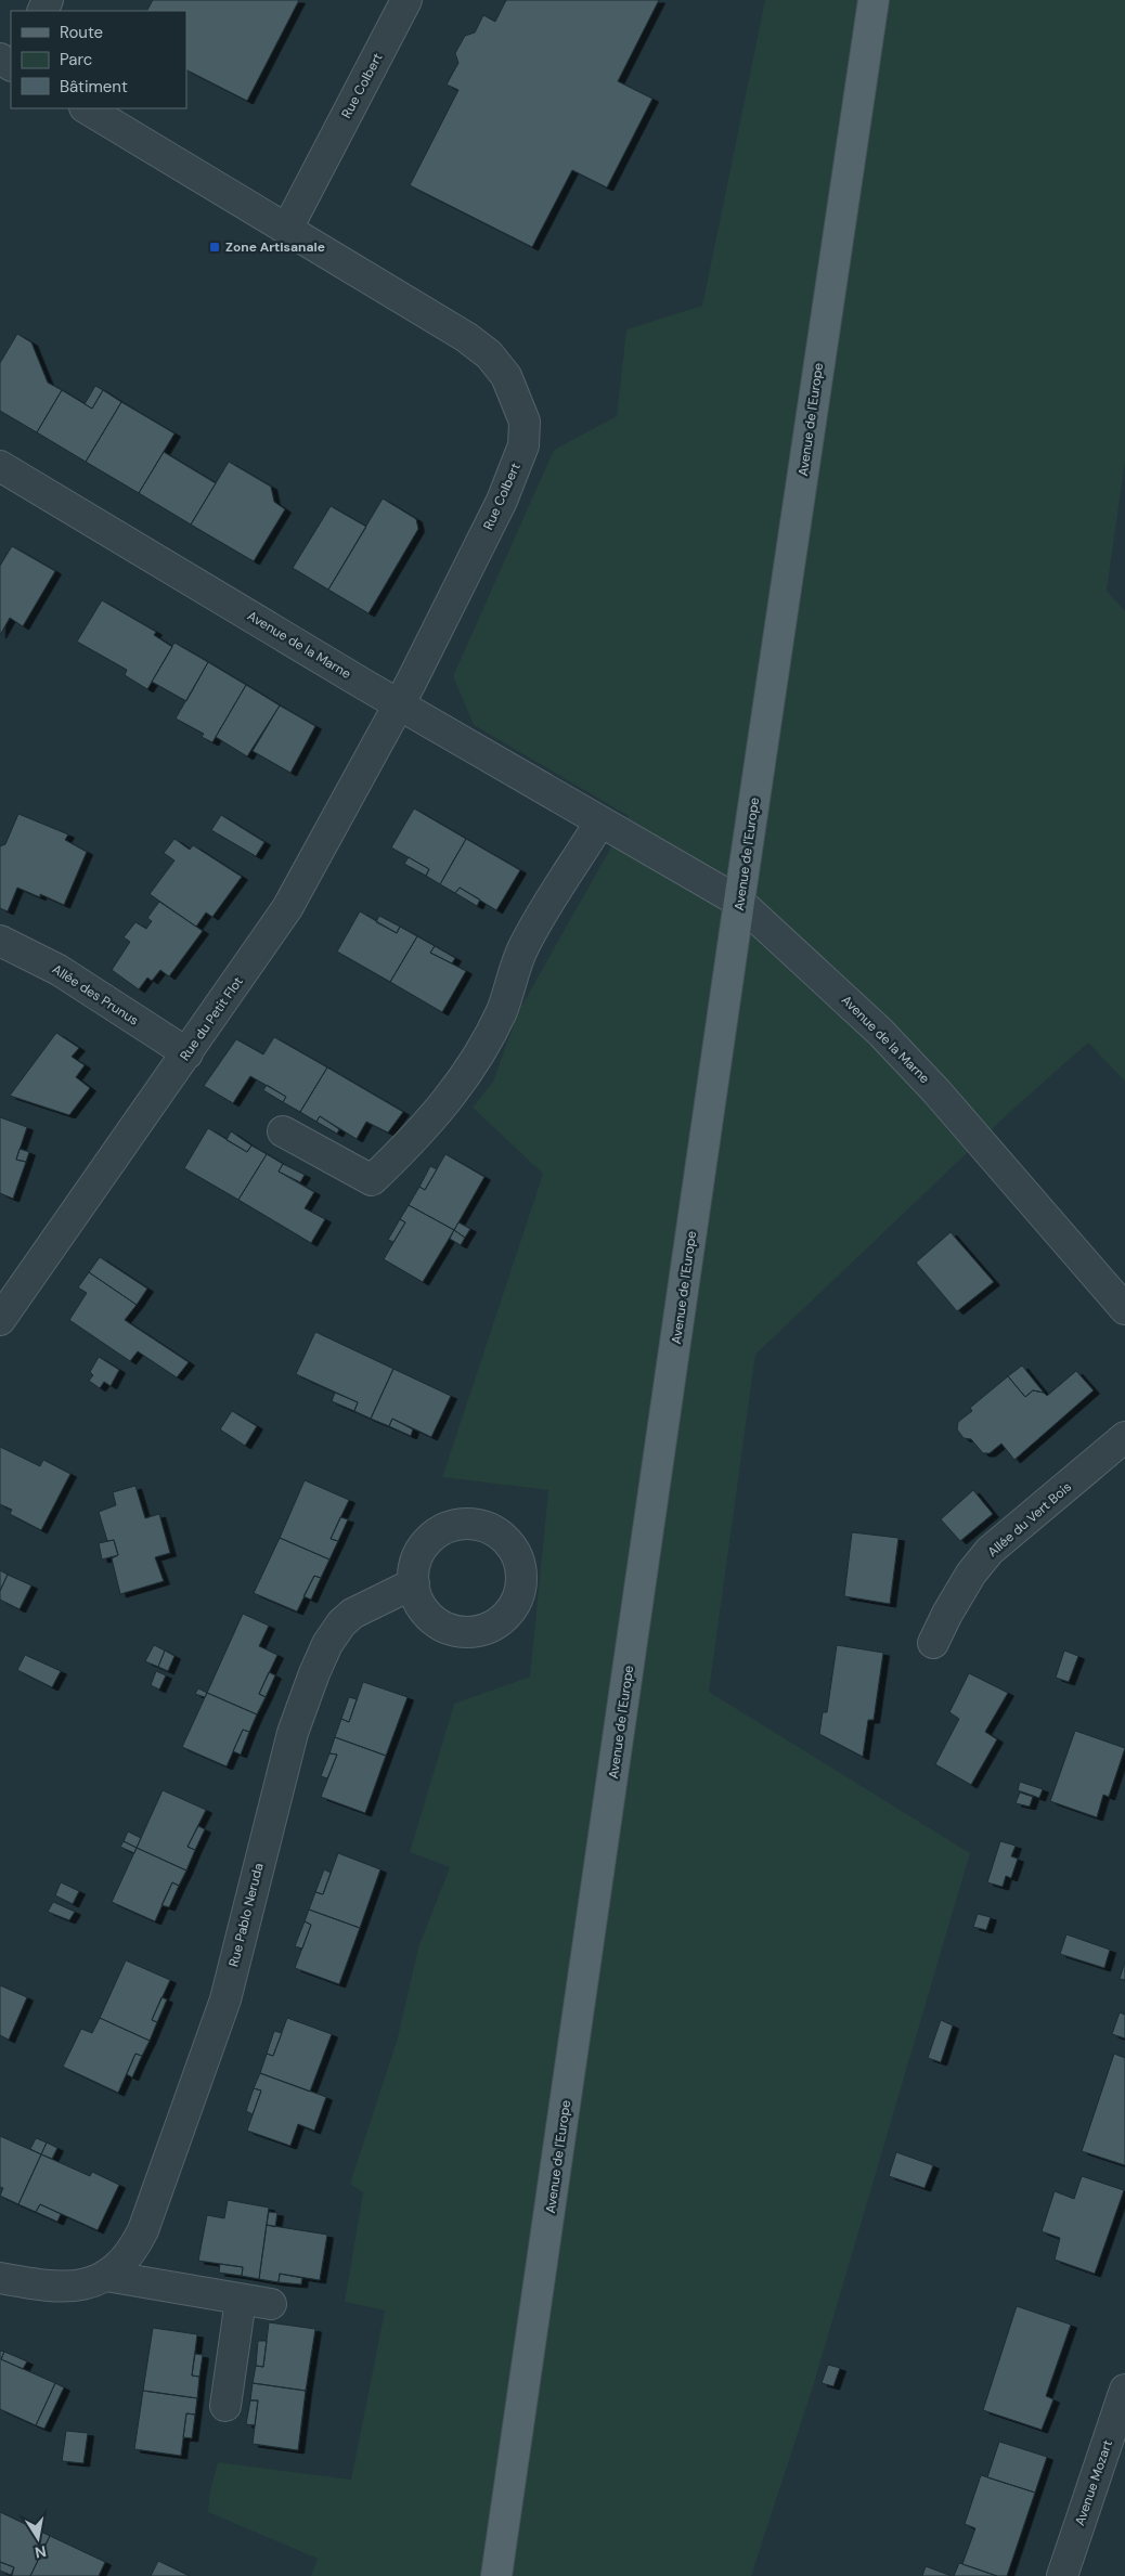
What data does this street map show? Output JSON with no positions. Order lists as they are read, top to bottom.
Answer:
{
  "streets": {
    "main road": ["Avenue de l'Europe"],
    "street": [
      "Rue Colbert",
      "Avenue de la Marne",
      "Allée des Prunus",
      "Rue du Petit Flot",
      "Allée du Vert Bois",
      "Rue Pablo Neruda",
      "Avenue Mozart"
    ]
  },
  "crossings": [
    ["Rue Colbert", "Avenue de la Marne"],
    ["Rue Colbert", "Rue du Petit Flot"],
    ["Avenue de l'Europe", "Avenue de la Marne"],
    ["Avenue de la Marne", "Rue du Petit Flot"],
    ["Allée des Prunus", "Rue du Petit Flot"]
  ],
  "places": {
    "transit": ["Zone Artisanale"]
  },
  "legend": ["Route", "Parc", "Bâtiment"],
  "north": "bottom"
}
